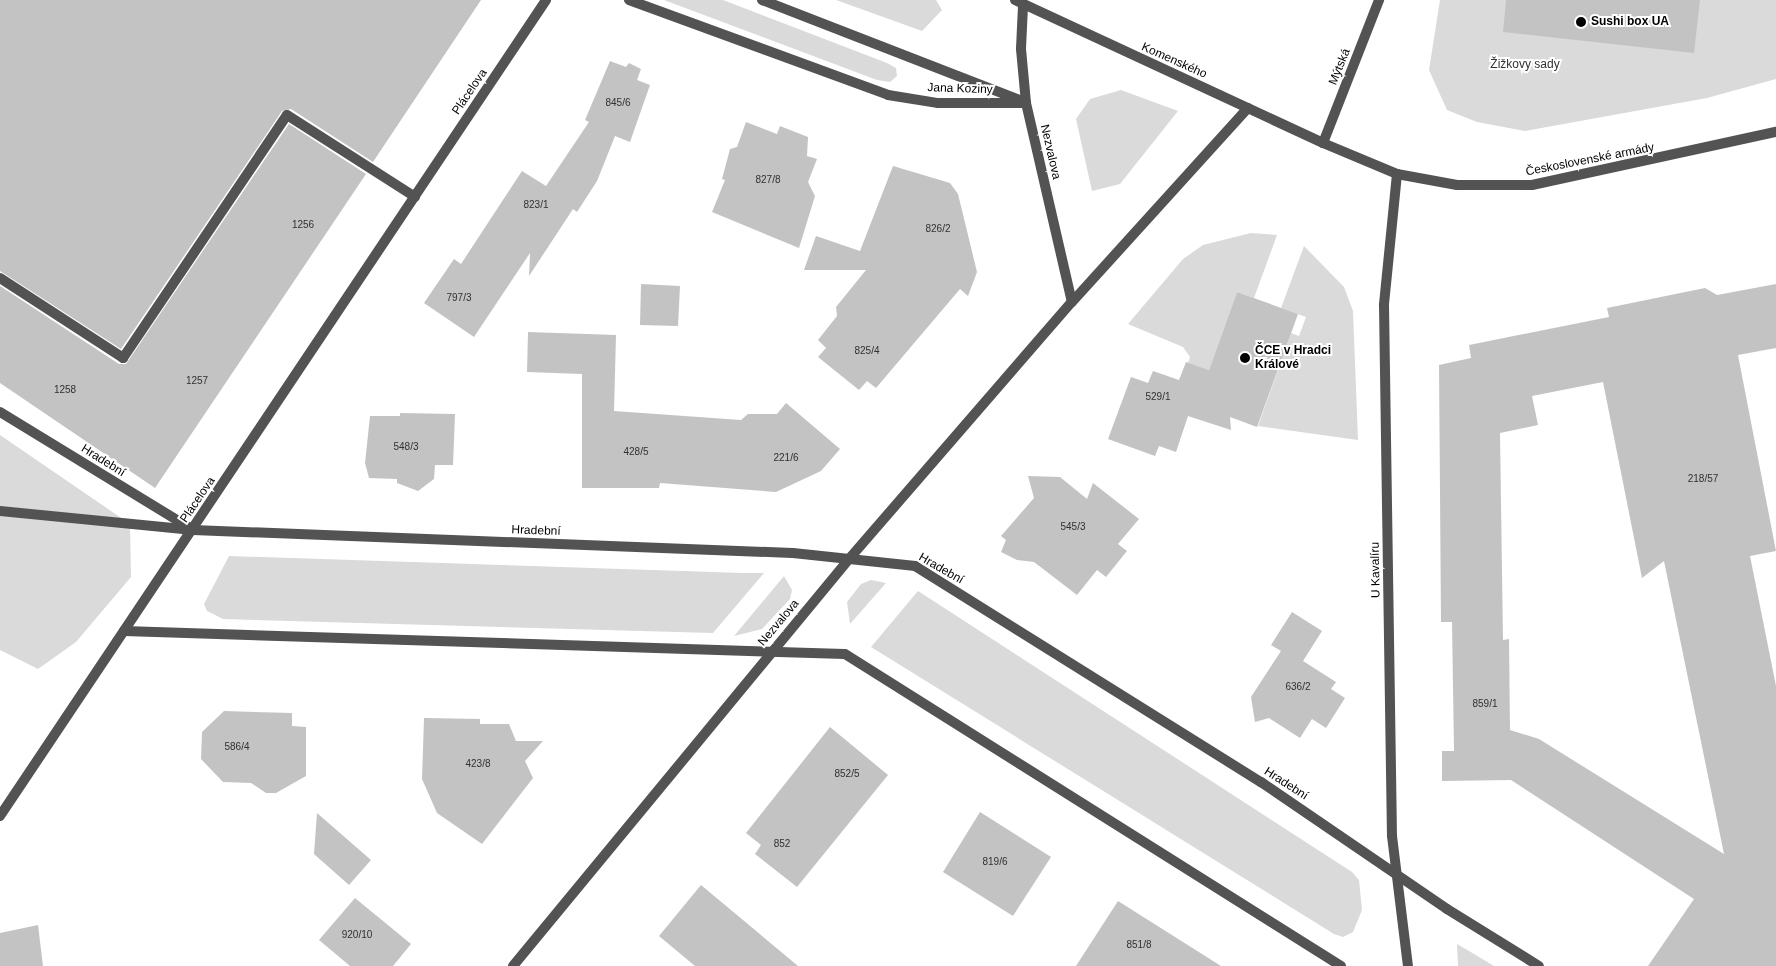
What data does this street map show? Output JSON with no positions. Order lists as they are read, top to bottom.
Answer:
{
  "streets": {
    "street": [
      "Komenského",
      "Mýtská",
      "Jana Koziny",
      "Plácelova",
      "Nezvalova",
      "Československé armády",
      "Hradební",
      "U Kavalíru"
    ]
  },
  "crossings": [
    ["Komenského", "Mýtská"],
    ["Komenského", "Nezvalova"],
    ["Komenského", "Československé armády"],
    ["Mýtská", "Československé armády"],
    ["Jana Koziny", "Nezvalova"],
    ["Plácelova", "Hradební"],
    ["Nezvalova", "Hradební"],
    ["Československé armády", "U Kavalíru"],
    ["Hradební", "U Kavalíru"]
  ],
  "parks": ["Žižkovy sady"],
  "places": ["Sushi box UA", "ČCE v Hradci Králové"],
  "house_numbers": [
    "845/6",
    "827/8",
    "823/1",
    "1256",
    "826/2",
    "797/3",
    "825/4",
    "1257",
    "1258",
    "529/1",
    "548/3",
    "428/5",
    "221/6",
    "218/57",
    "545/3",
    "636/2",
    "859/1",
    "586/4",
    "423/8",
    "852/5",
    "852",
    "819/6",
    "920/10",
    "851/8"
  ]
}
